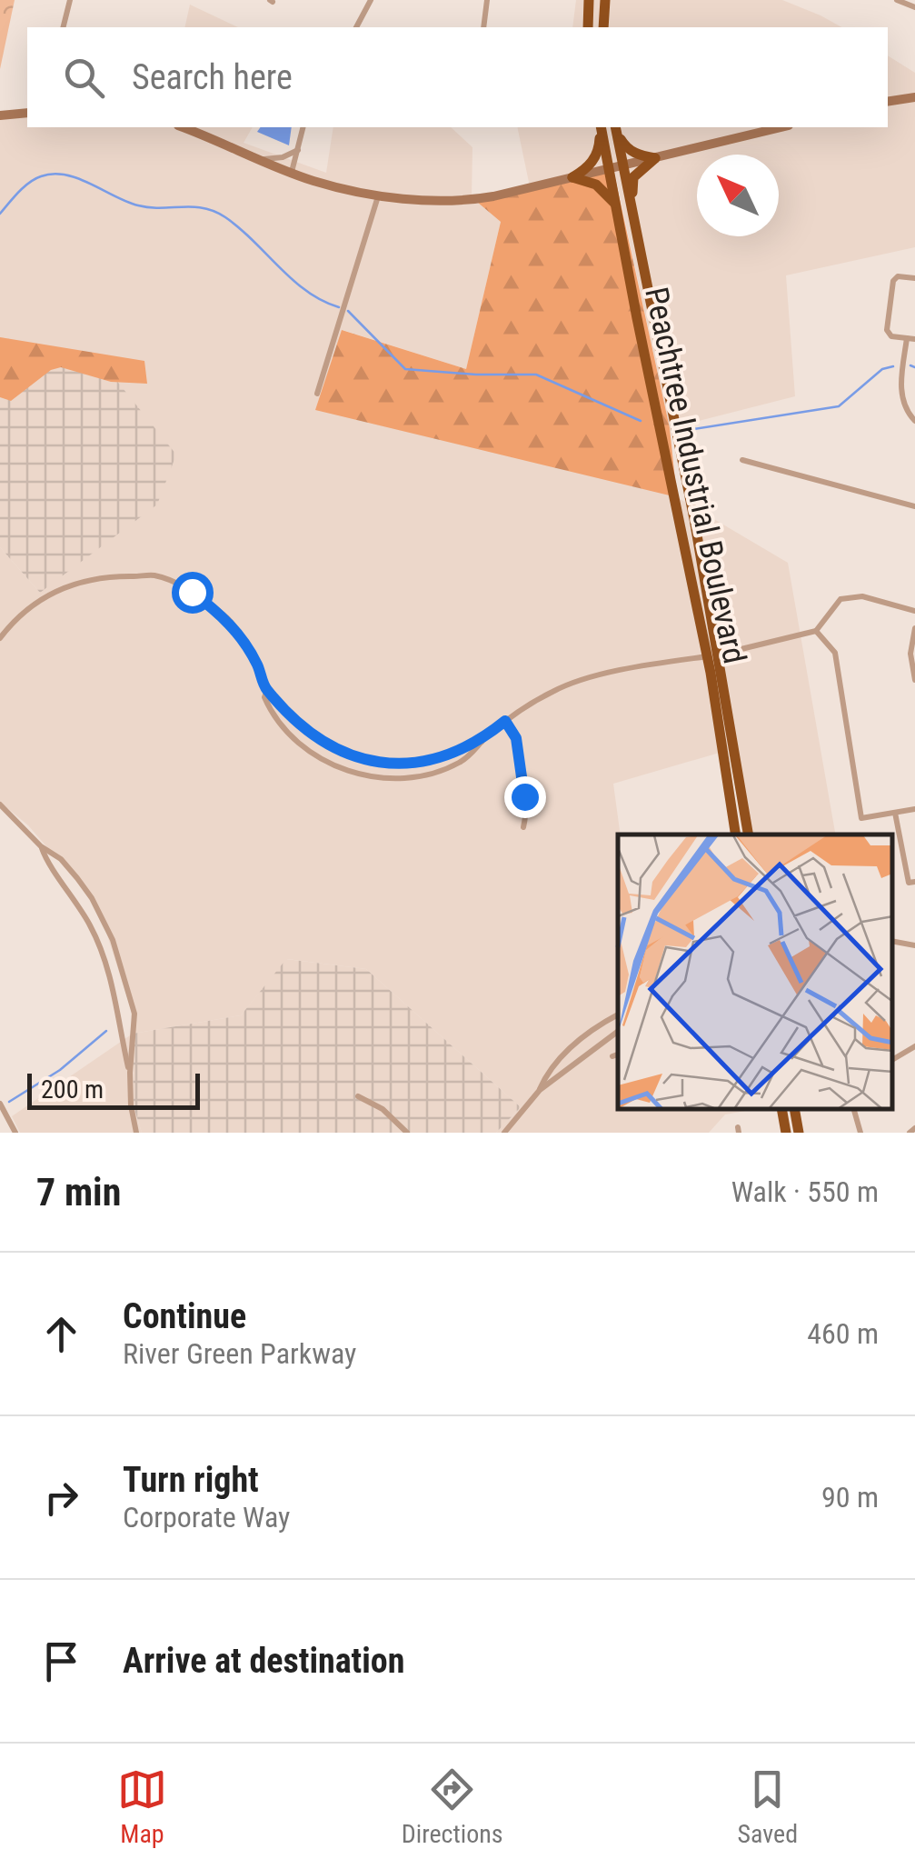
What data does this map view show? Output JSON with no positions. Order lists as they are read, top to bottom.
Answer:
{
  "streets": {
    "highway": ["Peachtree Industrial Boulevard"]
  },
  "scale_bar": "200 m",
  "north": "top left",
  "page": {
    "search": "Search here",
    "scale": "200 m",
    "heading": ["7 min", "Walk · 550 m"],
    "list": [
      ["Continue", "River Green Parkway", "460 m"],
      ["Turn right", "Corporate Way", "90 m"],
      "Arrive at destination"
    ],
    "nav": ["Map", "Directions", "Saved"]
  }
}
